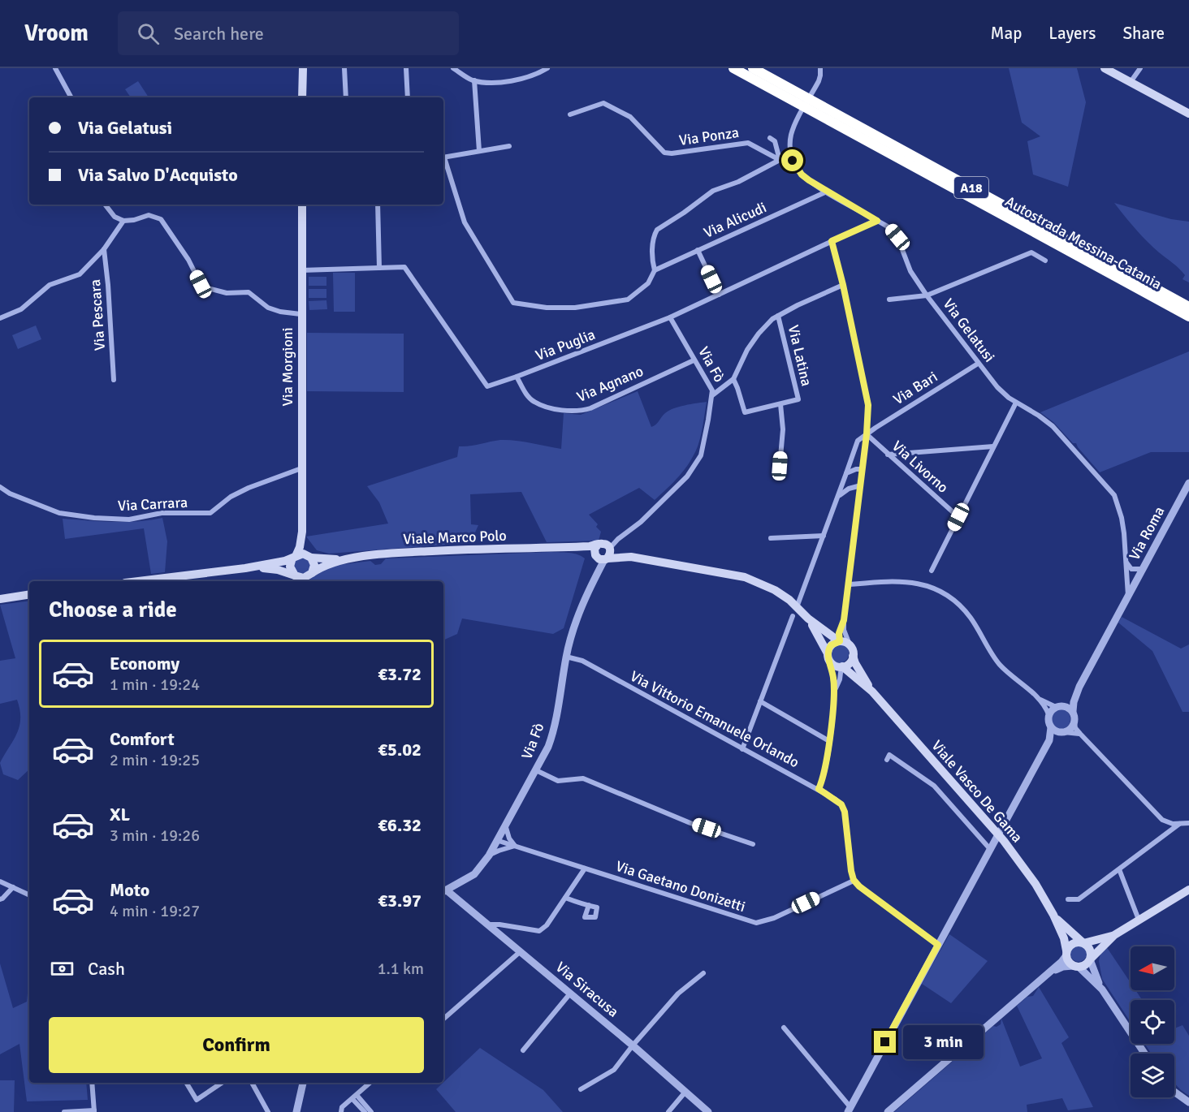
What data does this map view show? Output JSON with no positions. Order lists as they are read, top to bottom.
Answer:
{
  "streets": {
    "highway": ["A18", "Autostrada Messina-Catania"],
    "main road": ["Via Morgioni", "Viale Marco Polo", "Viale Vasco De Gama"],
    "street": [
      "Via Ponza",
      "Via Alicudi",
      "Via Pescara",
      "Via Gelatusi",
      "Via Puglia",
      "Via Latina",
      "Via Fò",
      "Via Agnano",
      "Via Bari",
      "Via Livorno",
      "Via Carrara",
      "Via Roma",
      "Via Vittorio Emanuele Orlando",
      "Via Gaetano Donizetti",
      "Via Siracusa"
    ]
  },
  "crossings": [
    ["Via Alicudi", "Via Gelatusi"],
    ["Via Gelatusi", "Via Puglia"],
    ["Via Gelatusi", "Via Bari"],
    ["Via Gelatusi", "Via Roma"],
    ["Via Puglia", "Via Fò"],
    ["Via Puglia", "Via Morgioni"],
    ["Via Puglia", "Via Agnano"],
    ["Via Fò", "Via Agnano"],
    ["Via Fò", "Viale Marco Polo"],
    ["Via Fò", "Via Vittorio Emanuele Orlando"],
    ["Via Fò", "Via Gaetano Donizetti"],
    ["Via Fò", "Via Siracusa"],
    ["Via Morgioni", "Via Carrara"],
    ["Via Bari", "Via Livorno"],
    ["Via Vittorio Emanuele Orlando", "Via Gaetano Donizetti"]
  ],
  "north": "left",
  "page": {
    "header": "Vroom",
    "search": "Search here",
    "nav": ["Map", "Layers", "Share"],
    "banner": ["Via Gelatusi", "Via Salvo D'Acquisto"],
    "heading": "Choose a ride",
    "list": [
      {
        "name": "Economy",
        "note": "1 min · 19:24",
        "value": "€3.72"
      },
      {
        "name": "Comfort",
        "note": "2 min · 19:25",
        "value": "€5.02"
      },
      {
        "name": "XL",
        "note": "3 min · 19:26",
        "value": "€6.32"
      },
      {
        "name": "Moto",
        "note": "4 min · 19:27",
        "value": "€3.97"
      }
    ],
    "pay": ["Cash", "1.1 km"],
    "buttons": "Confirm",
    "bubble": "3 min"
  }
}
